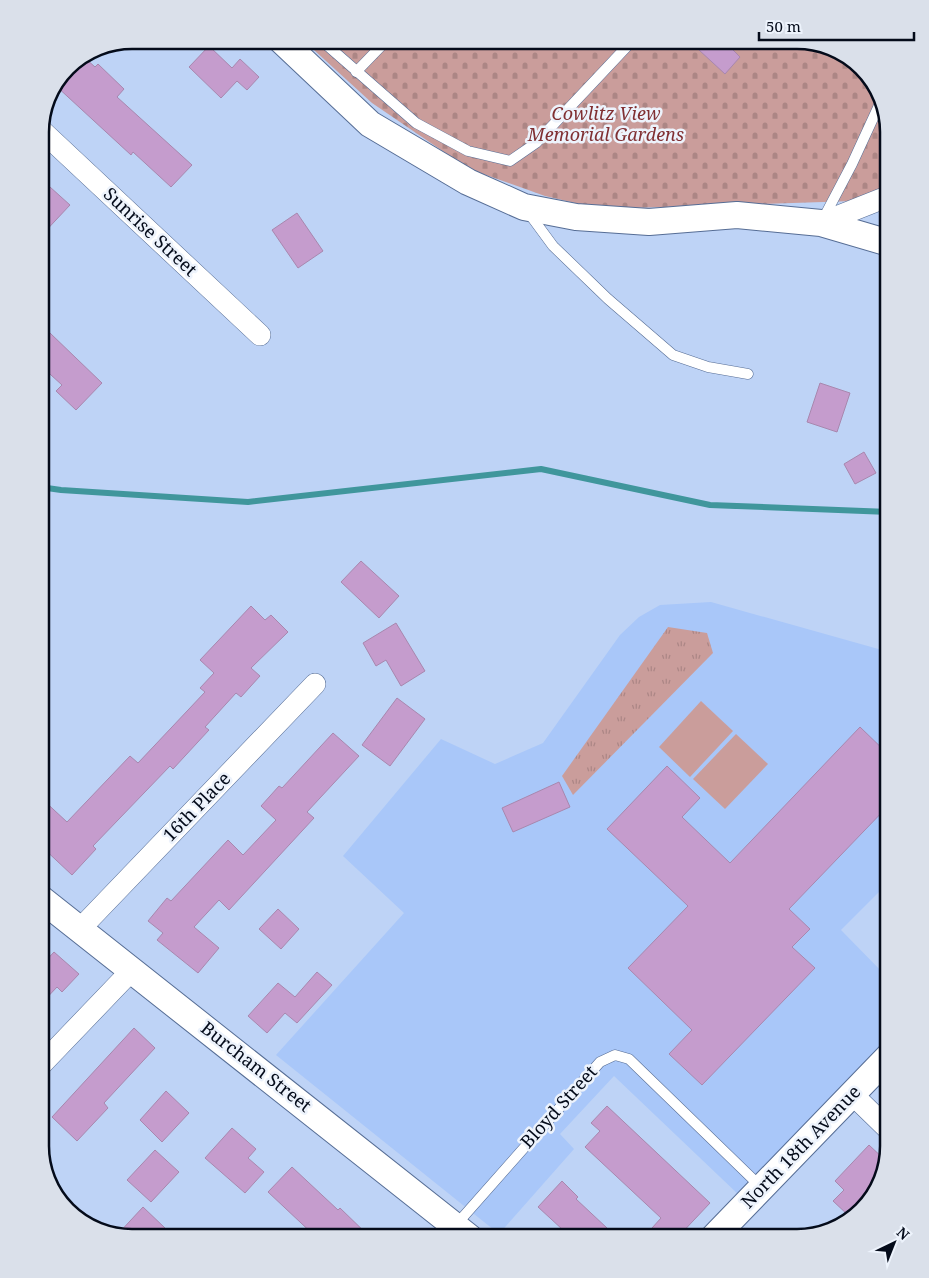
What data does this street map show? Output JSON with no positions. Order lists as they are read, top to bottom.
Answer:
{
  "streets": {
    "street": [
      "Sunrise Street",
      "16th Place",
      "Burcham Street",
      "North 18th Avenue"
    ],
    "lane": ["Bloyd Street"]
  },
  "crossings": [
    ["16th Place", "Burcham Street"],
    ["Bloyd Street", "North 18th Avenue"]
  ],
  "parks": ["Cowlitz View Memorial Gardens"],
  "scale_bar": "50 m",
  "north": "top right"
}
